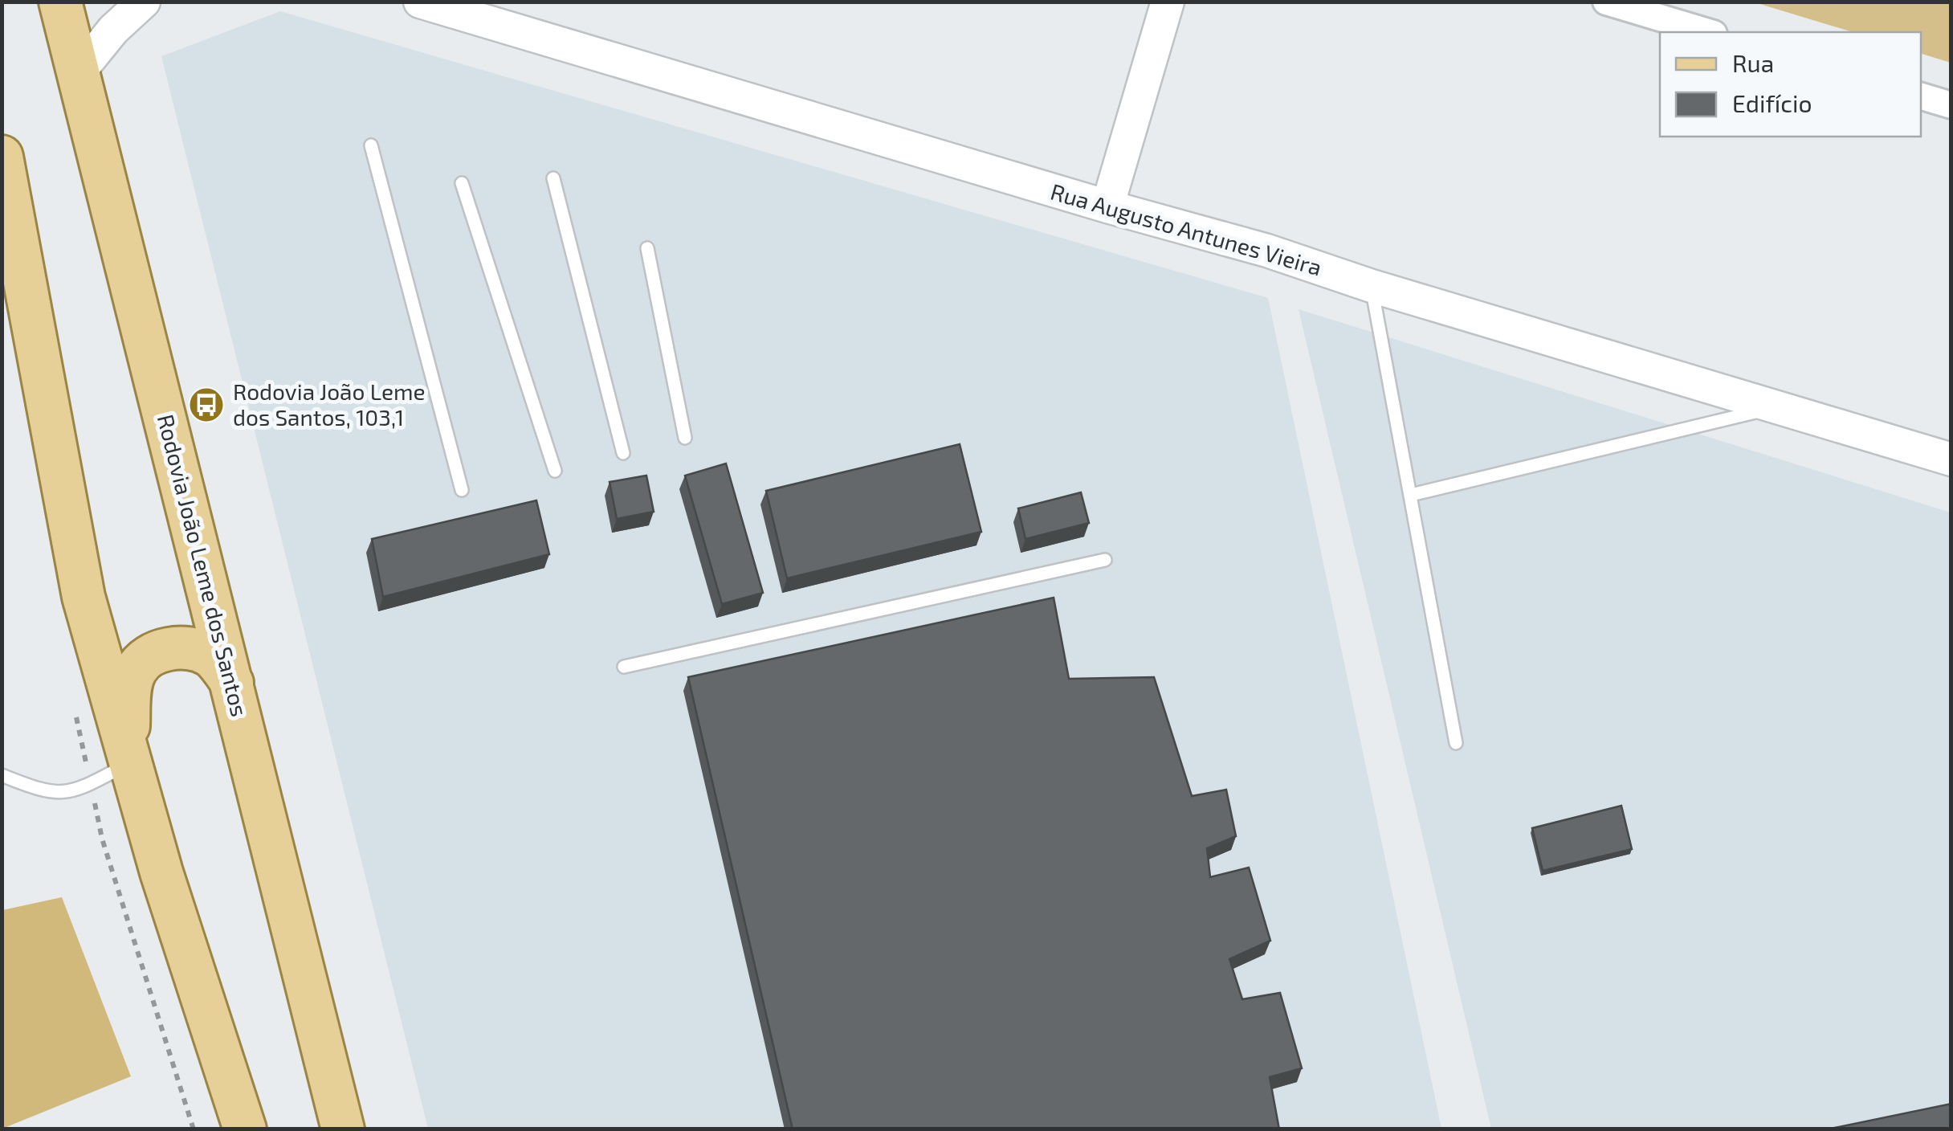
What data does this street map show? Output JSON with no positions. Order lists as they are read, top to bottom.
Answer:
{
  "streets": {
    "main road": ["Rodovia João Leme dos Santos"],
    "street": ["Rua Augusto Antunes Vieira"]
  },
  "places": {
    "bus stop": ["Rodovia João Leme dos Santos, 103,1"]
  },
  "legend": ["Rua", "Edifício"]
}
